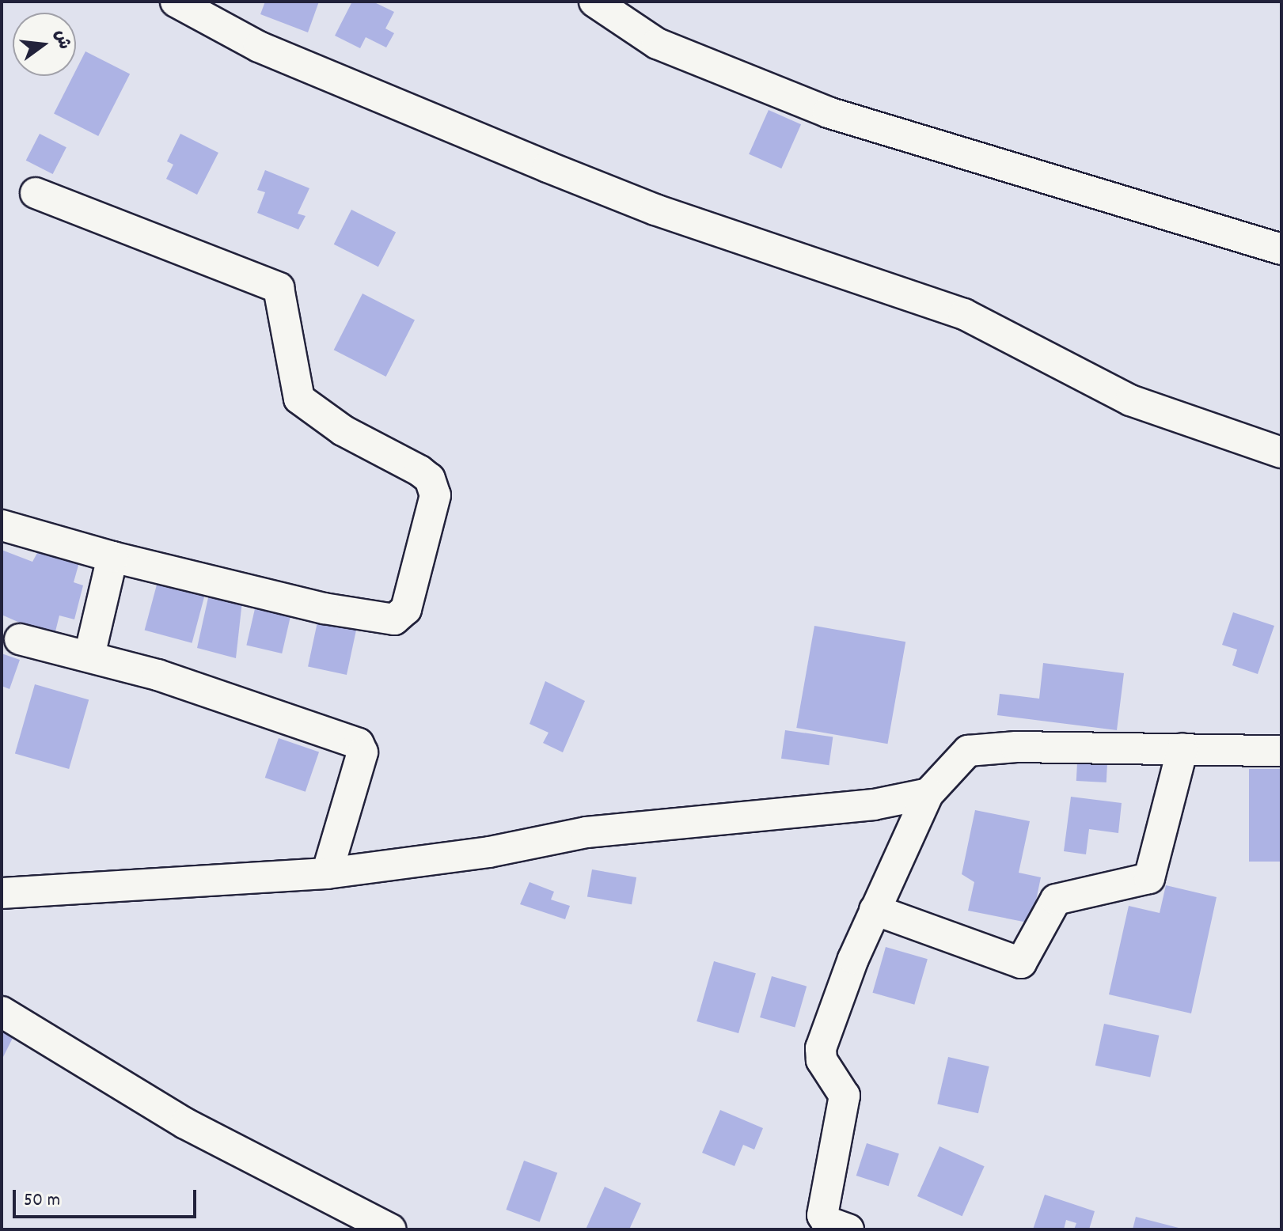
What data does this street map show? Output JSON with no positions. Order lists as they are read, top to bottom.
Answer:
{
  "scale_bar": "50 m",
  "north": "right"
}
